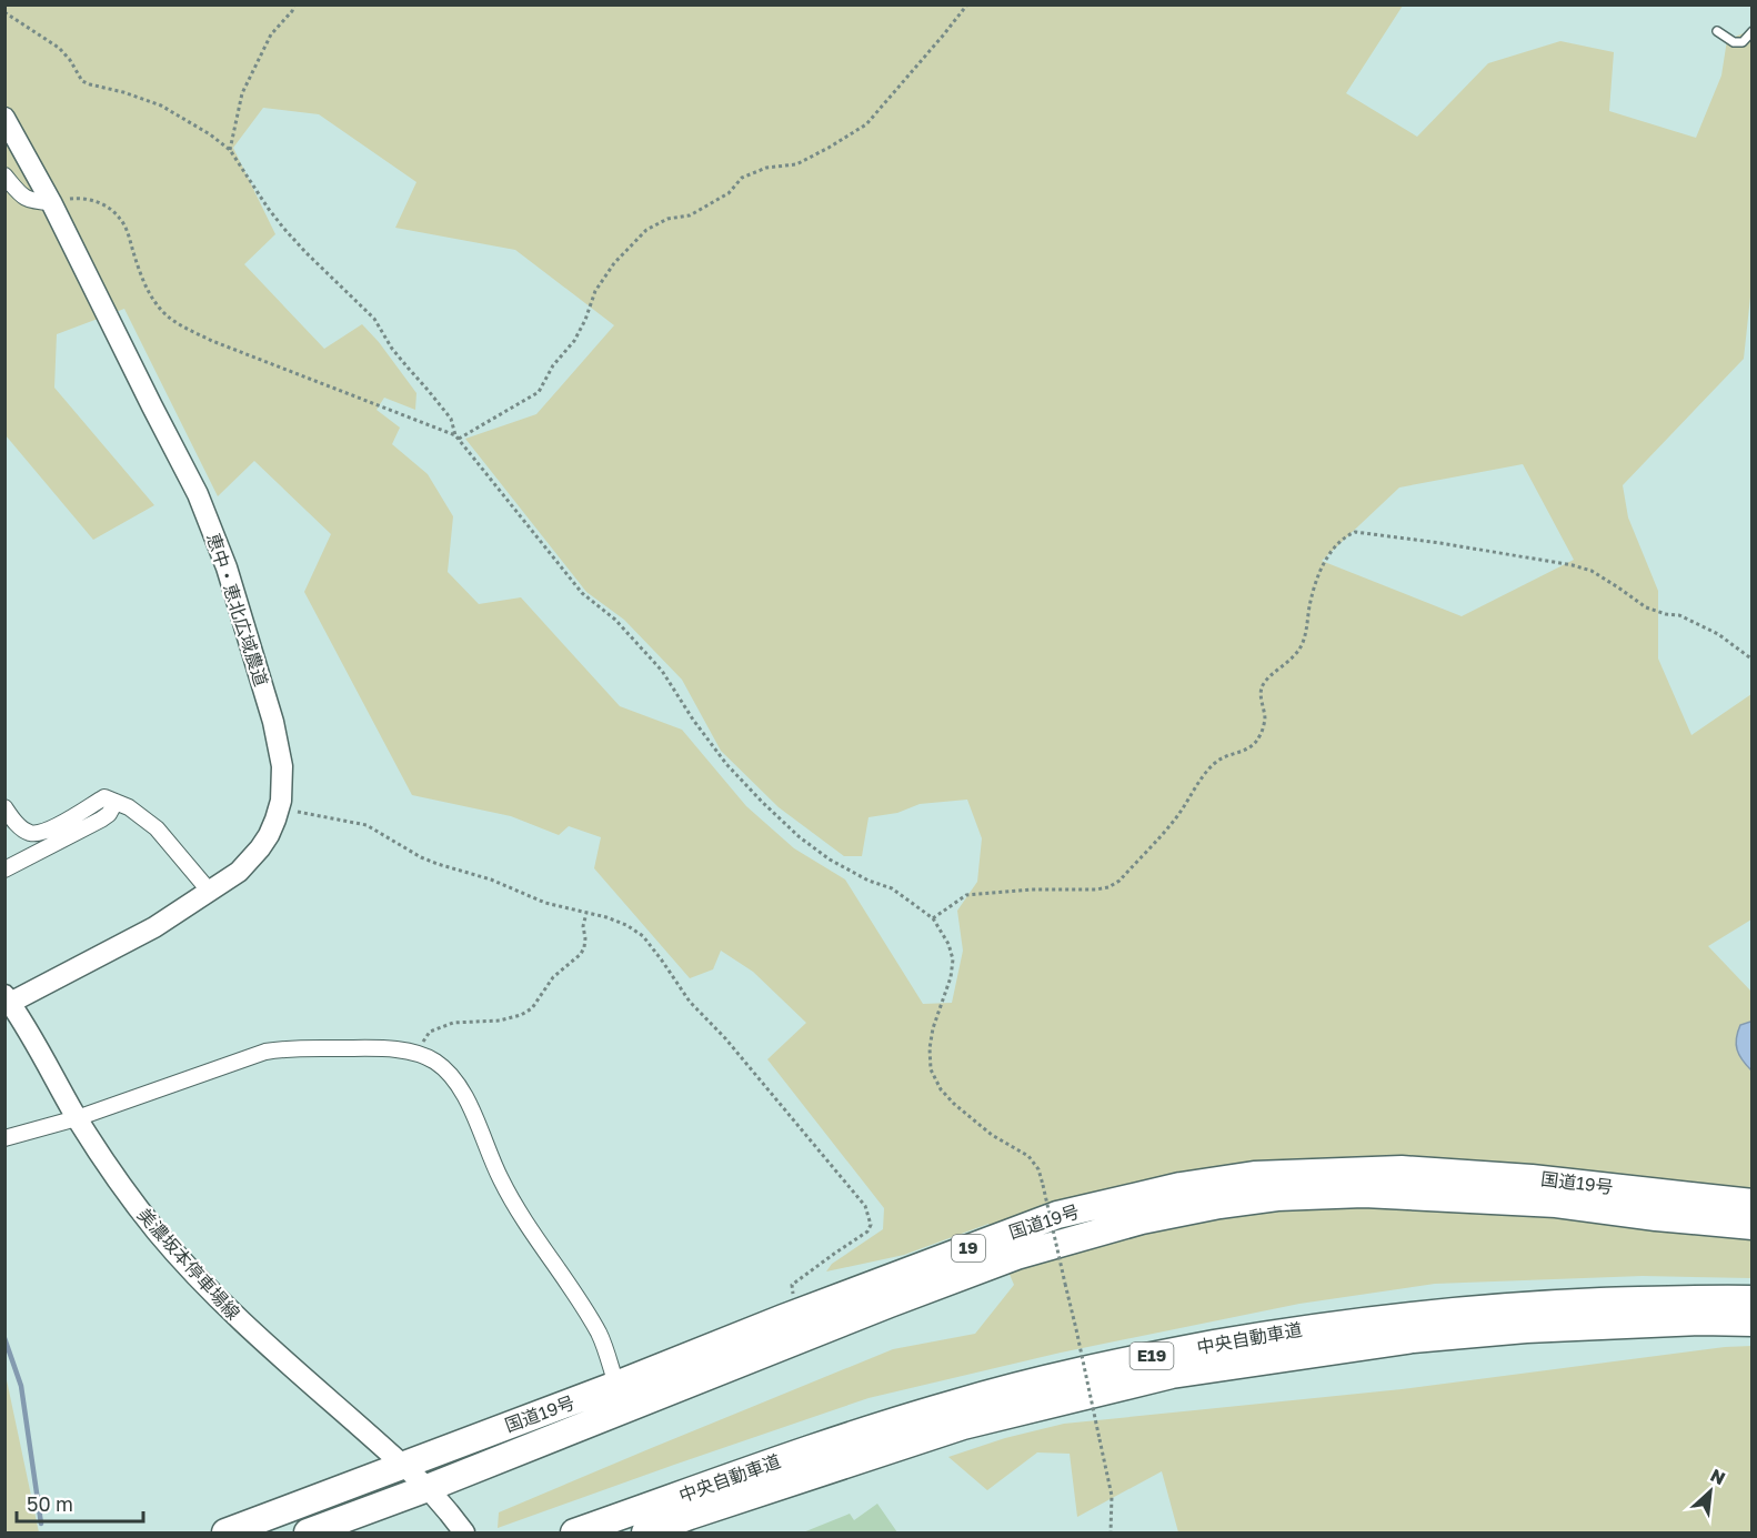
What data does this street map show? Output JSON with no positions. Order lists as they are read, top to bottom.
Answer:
{
  "streets": {
    "highway": [
      "国道19号",
      "19",
      "中央自動車道",
      "E19"
    ],
    "street": ["恵中・恵北広域農道", "美濃坂本停車場線"]
  },
  "crossings": [
    ["恵中・恵北広域農道", "美濃坂本停車場線"],
    ["国道19号", "美濃坂本停車場線"]
  ],
  "scale_bar": "50 m",
  "north": "top right"
}
